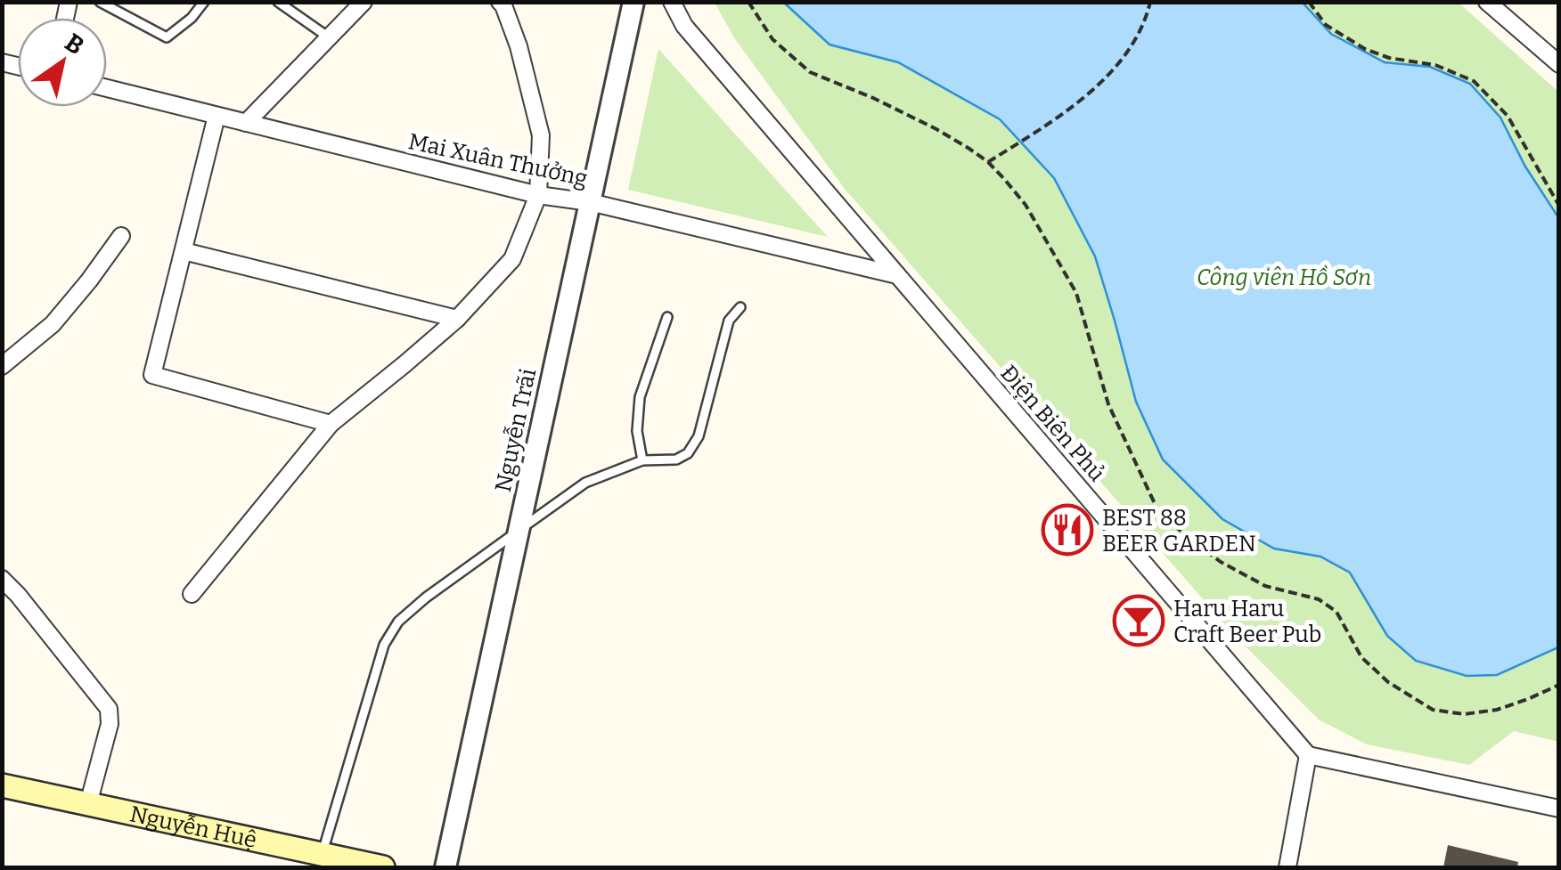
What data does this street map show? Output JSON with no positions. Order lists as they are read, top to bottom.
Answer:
{
  "streets": {
    "main road": ["Nguyễn Huệ"],
    "street": ["Mai Xuân Thưởng", "Điện Biên Phủ", "Nguyễn Trãi"]
  },
  "crossings": [
    ["Mai Xuân Thưởng", "Điện Biên Phủ"],
    ["Mai Xuân Thưởng", "Nguyễn Trãi"]
  ],
  "parks": ["Công viên Hồ Sơn"],
  "places": {
    "restaurant": ["BEST 88 BEER GARDEN"],
    "bar": ["Haru Haru Craft Beer Pub"]
  },
  "north": "top right"
}
